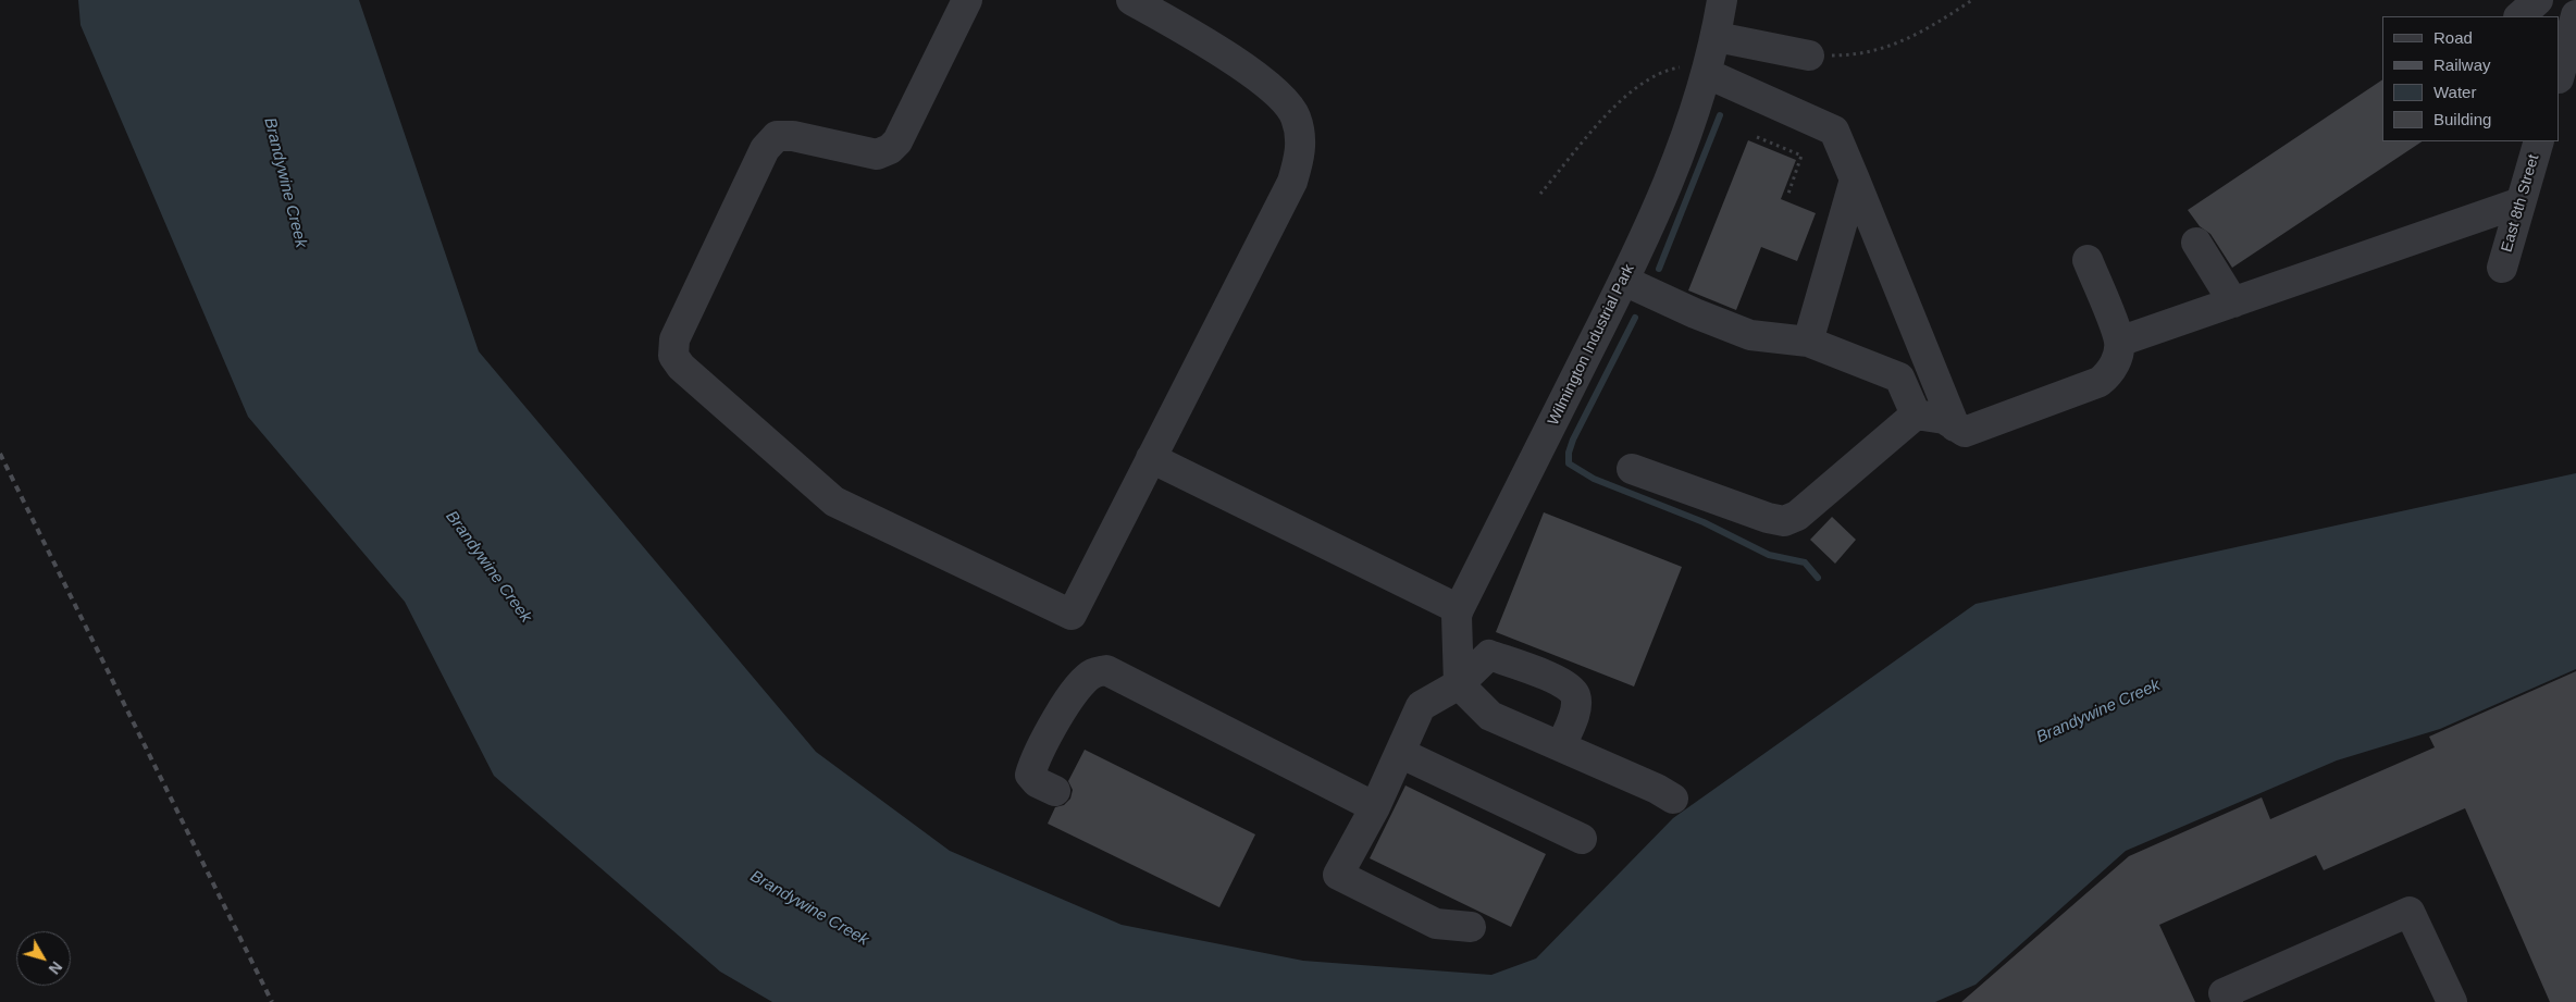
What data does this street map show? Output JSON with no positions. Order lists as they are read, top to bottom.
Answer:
{
  "streets": {
    "street": ["East 8th Street", "Wilmington Industrial Park"]
  },
  "water": ["Brandywine Creek"],
  "legend": [
    "Road",
    "Railway",
    "Water",
    "Building"
  ],
  "north": "bottom right"
}
